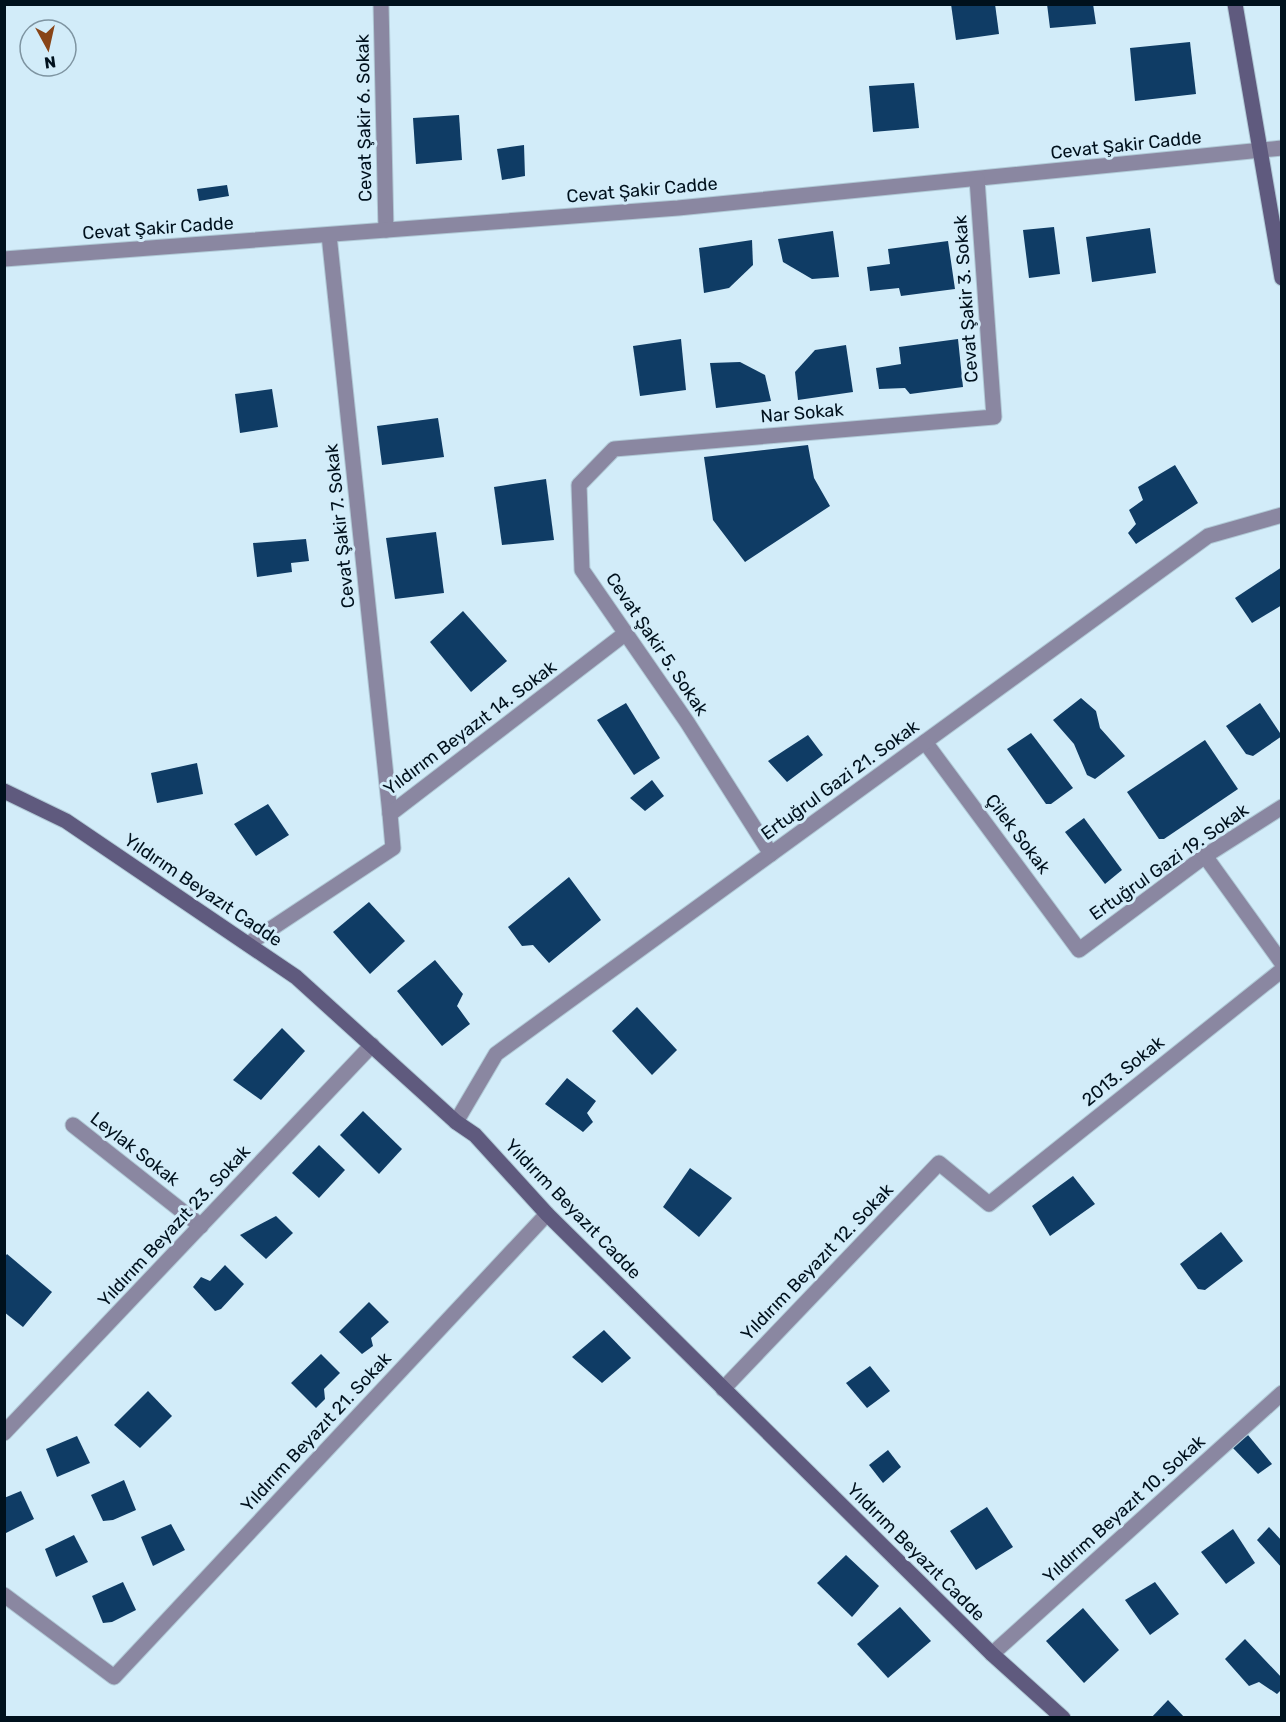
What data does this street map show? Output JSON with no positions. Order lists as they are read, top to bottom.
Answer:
{
  "streets": {
    "street": [
      "Cevat Şakir 6. Sokak",
      "Cevat Şakir Cadde",
      "Cevat Şakir 3. Sokak",
      "Nar Sokak",
      "Cevat Şakir 7. Sokak",
      "Cevat Şakir 5. Sokak",
      "Yıldırım Beyazıt 14. Sokak",
      "Ertuğrul Gazi 21. Sokak",
      "Çilek Sokak",
      "Ertuğrul Gazi 19. Sokak",
      "Yıldırım Beyazıt Cadde",
      "2013. Sokak",
      "Leylak Sokak",
      "Yıldırım Beyazıt 23. Sokak",
      "Yıldırım Beyazıt 12. Sokak",
      "Yıldırım Beyazıt 21. Sokak",
      "Yıldırım Beyazıt 10. Sokak"
    ]
  },
  "crossings": [
    ["Cevat Şakir 6. Sokak", "Cevat Şakir Cadde"],
    ["Cevat Şakir Cadde", "Cevat Şakir 3. Sokak"],
    ["Cevat Şakir Cadde", "Cevat Şakir 7. Sokak"],
    ["Cevat Şakir 3. Sokak", "Nar Sokak"],
    ["Nar Sokak", "Cevat Şakir 5. Sokak"],
    ["Cevat Şakir 7. Sokak", "Yıldırım Beyazıt 14. Sokak"],
    ["Cevat Şakir 5. Sokak", "Yıldırım Beyazıt 14. Sokak"],
    ["Cevat Şakir 5. Sokak", "Ertuğrul Gazi 21. Sokak"],
    ["Yıldırım Beyazıt 14. Sokak", "Yıldırım Beyazıt Cadde"],
    ["Ertuğrul Gazi 21. Sokak", "Çilek Sokak"],
    ["Ertuğrul Gazi 21. Sokak", "Yıldırım Beyazıt Cadde"],
    ["Çilek Sokak", "Ertuğrul Gazi 19. Sokak"],
    ["Yıldırım Beyazıt Cadde", "Yıldırım Beyazıt 23. Sokak"],
    ["Yıldırım Beyazıt Cadde", "Yıldırım Beyazıt 12. Sokak"],
    ["Yıldırım Beyazıt Cadde", "Yıldırım Beyazıt 21. Sokak"],
    ["Yıldırım Beyazıt Cadde", "Yıldırım Beyazıt 10. Sokak"],
    ["2013. Sokak", "Yıldırım Beyazıt 12. Sokak"],
    ["Leylak Sokak", "Yıldırım Beyazıt 23. Sokak"]
  ],
  "north": "bottom"
}
